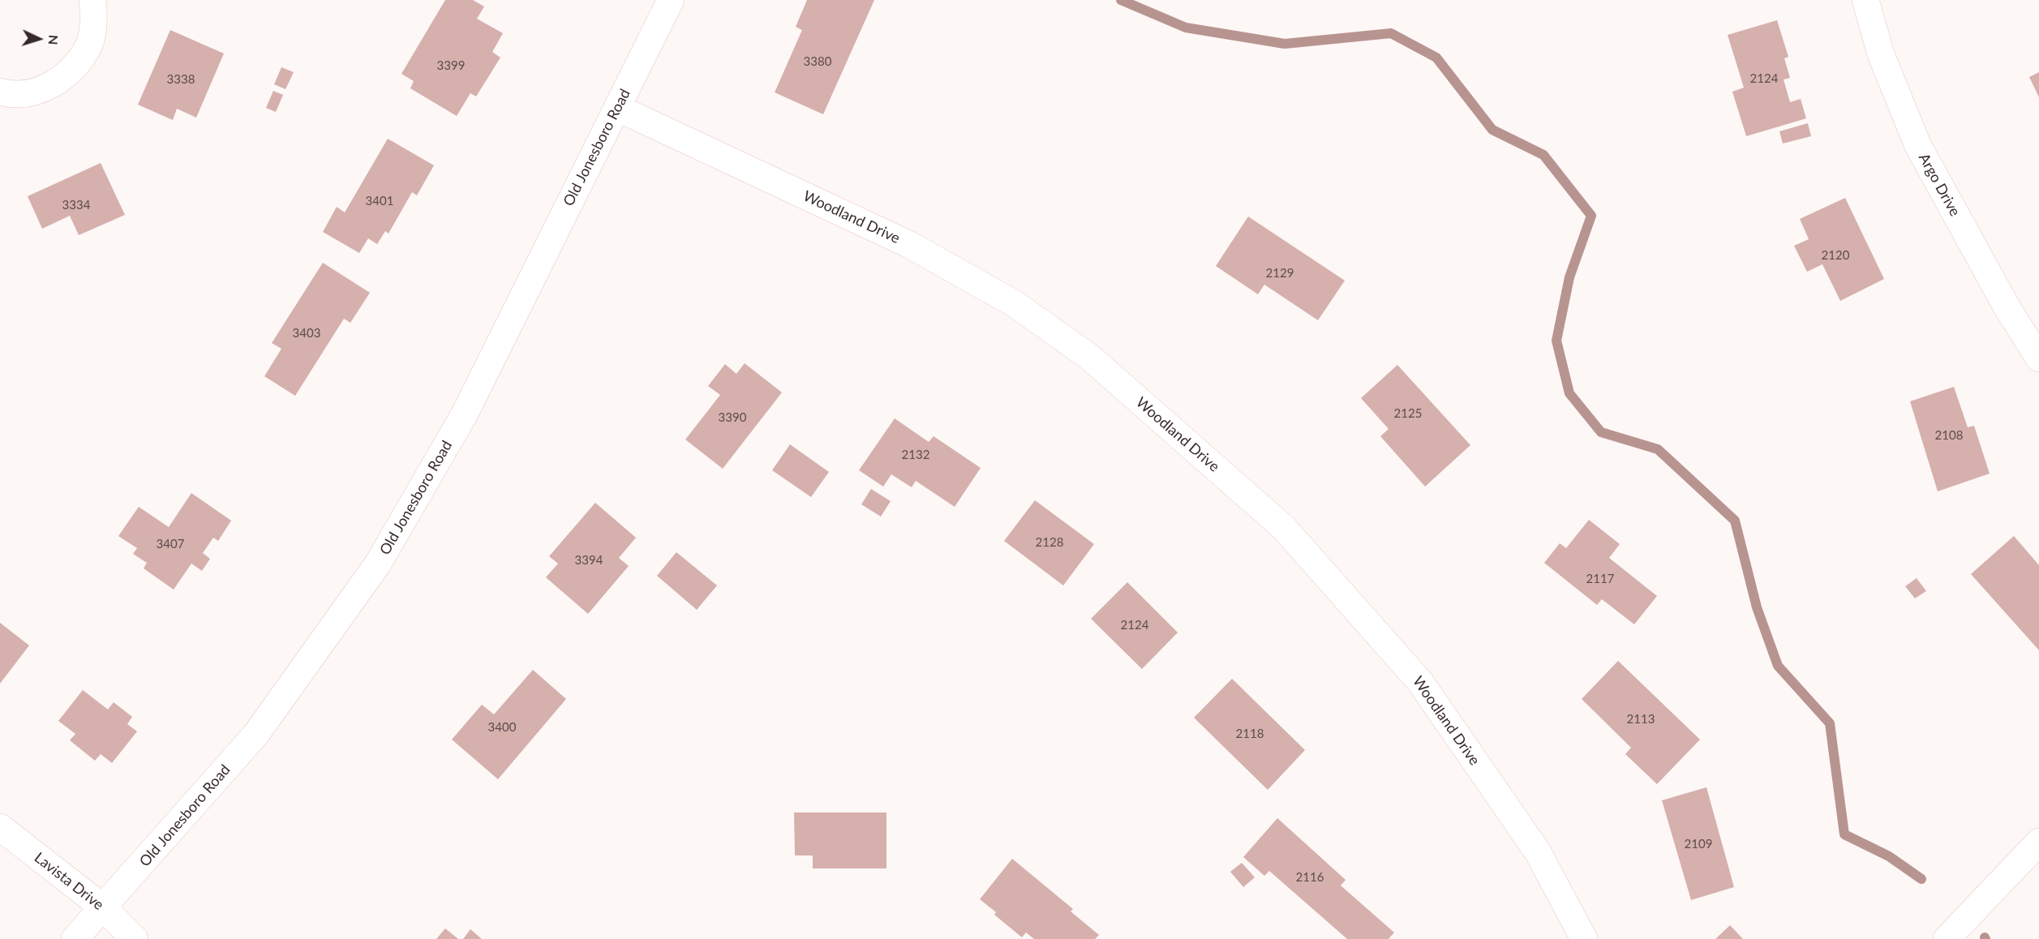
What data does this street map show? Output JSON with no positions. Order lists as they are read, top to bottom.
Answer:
{
  "streets": {
    "street": [
      "Old Jonesboro Road",
      "Argo Drive",
      "Woodland Drive",
      "Lavista Drive"
    ]
  },
  "crossings": [
    ["Old Jonesboro Road", "Woodland Drive"],
    ["Old Jonesboro Road", "Lavista Drive"]
  ],
  "house_numbers": [
    "3380",
    "3399",
    "2124",
    "3338",
    "3401",
    "3334",
    "2120",
    "2129",
    "3403",
    "2125",
    "3390",
    "2108",
    "2132",
    "2128",
    "3407",
    "3394",
    "2117",
    "2124",
    "2113",
    "3400",
    "2118",
    "2109",
    "2116"
  ],
  "north": "right"
}
